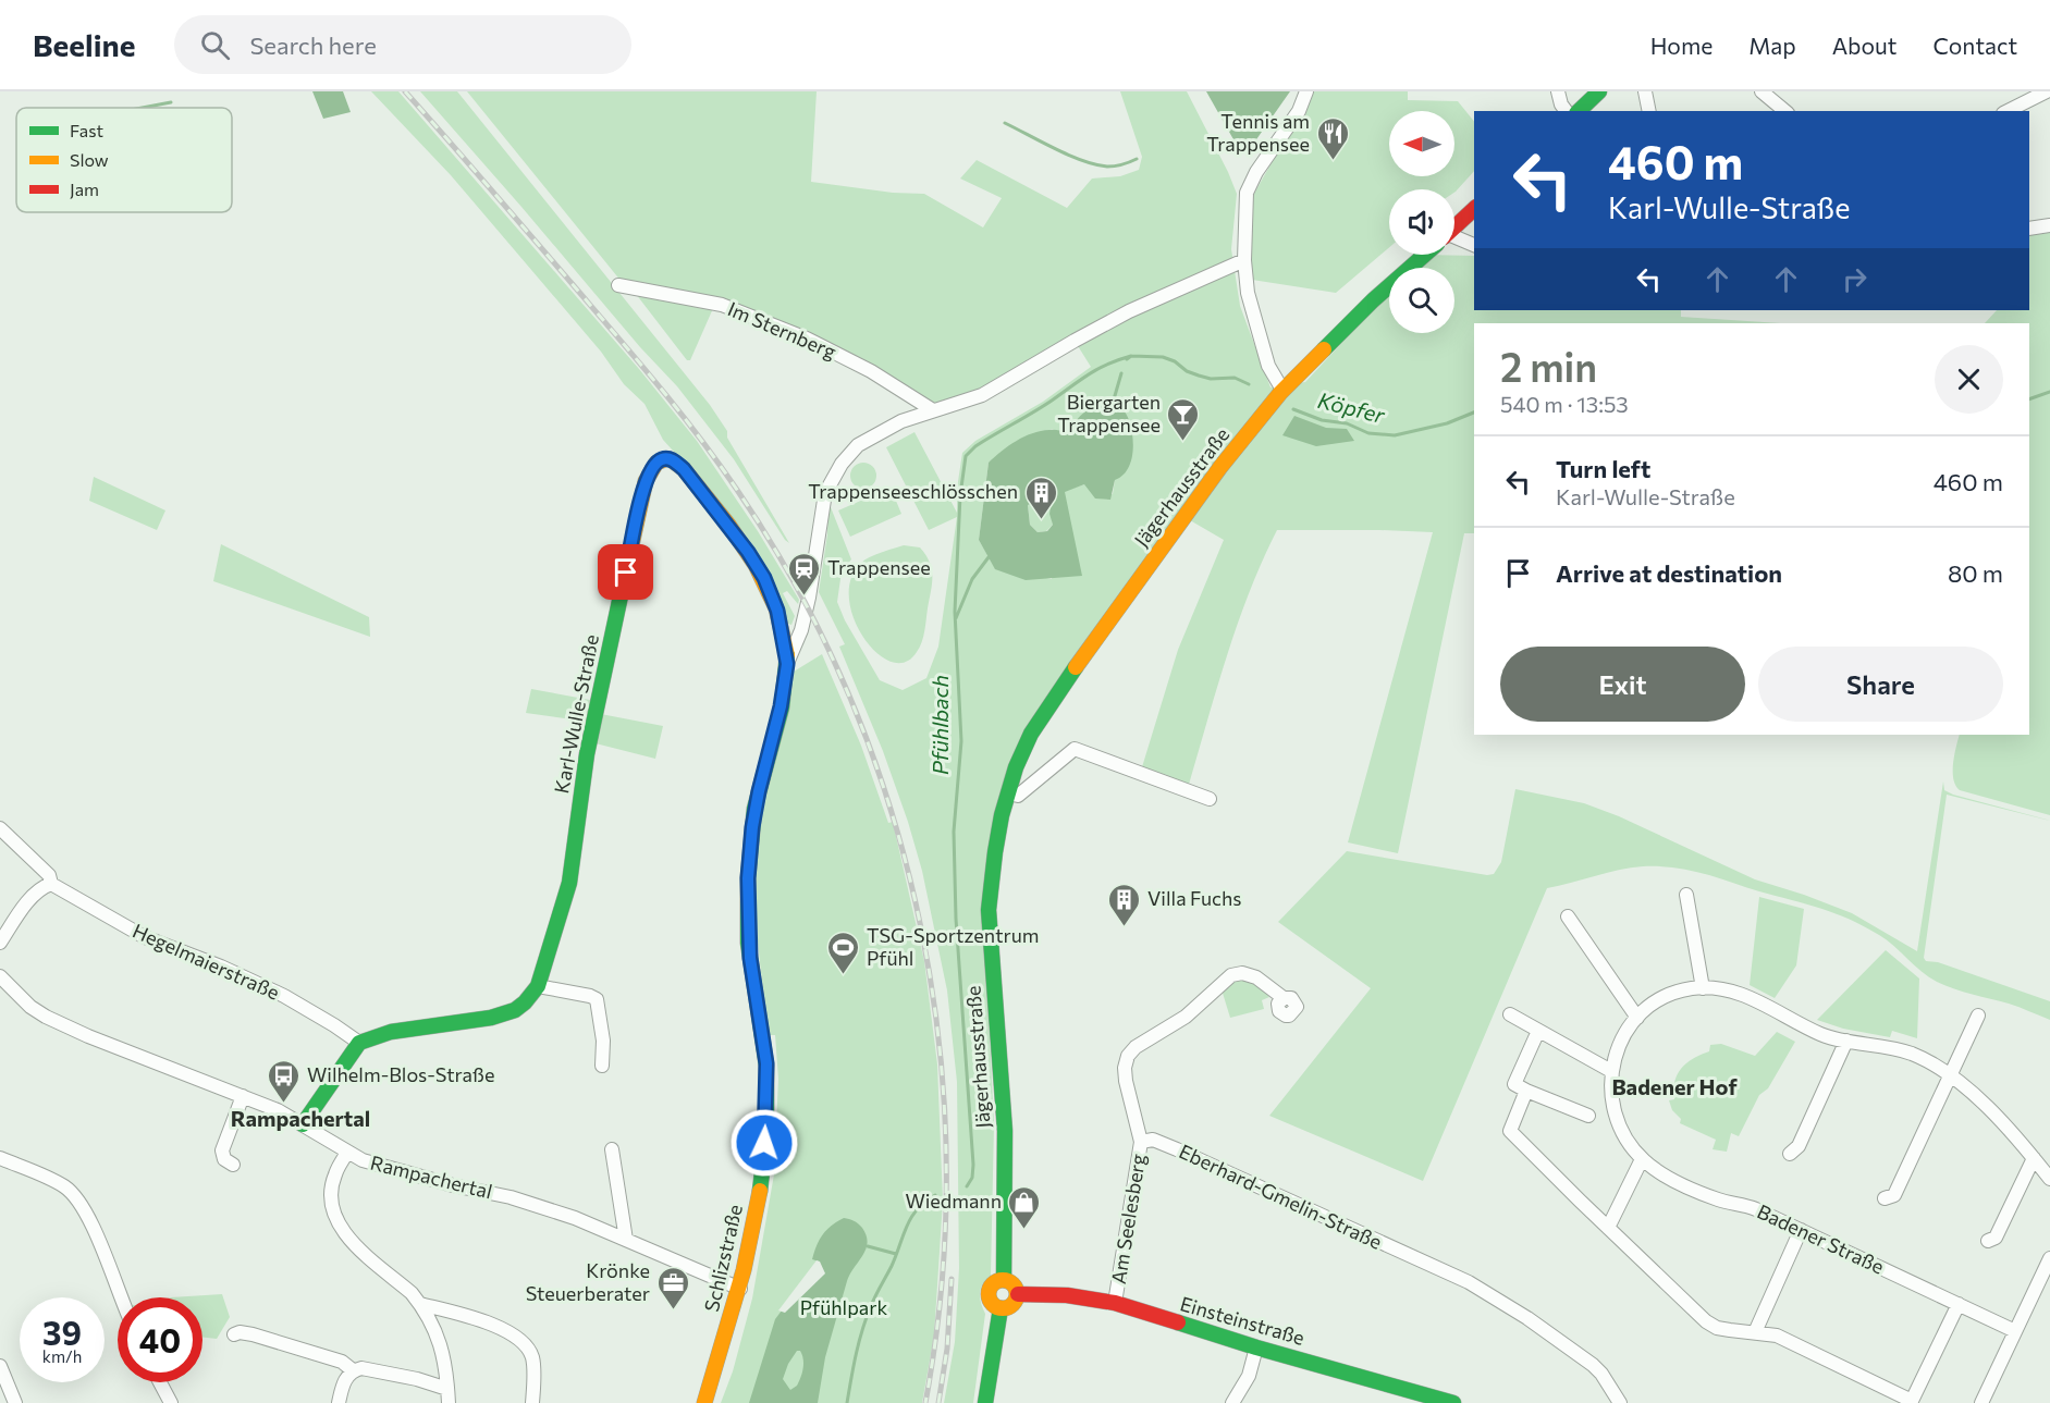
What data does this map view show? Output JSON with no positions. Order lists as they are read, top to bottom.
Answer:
{
  "streets": {
    "street": [
      "Im Sternberg",
      "Jägerhausstraße",
      "Karl-Wulle-Straße",
      "Hegelmaierstraße",
      "Rampachertal",
      "Eberhard-Gmelin-Straße",
      "Am Seelesberg",
      "Badener Straße",
      "Schlizstraße",
      "Einsteinstraße"
    ]
  },
  "crossings": [
    ["Jägerhausstraße", "Einsteinstraße"],
    ["Karl-Wulle-Straße", "Hegelmaierstraße"],
    ["Karl-Wulle-Straße", "Schlizstraße"],
    ["Rampachertal", "Schlizstraße"],
    ["Eberhard-Gmelin-Straße", "Am Seelesberg"],
    ["Am Seelesberg", "Einsteinstraße"]
  ],
  "districts": ["Badener Hof", "Rampachertal"],
  "water": ["Köpfer", "Pfühlbach"],
  "parks": ["Pfühlpark"],
  "places": {
    "restaurant": ["Tennis am Trappensee"],
    "bar": ["Biergarten Trappensee"],
    "building": ["Trappenseeschlösschen", "Villa Fuchs"],
    "station": ["Trappensee"],
    "sports": ["TSG-Sportzentrum Pfühl"],
    "bus stop": ["Wilhelm-Blos-Straße"],
    "shop": ["Wiedmann"],
    "office": ["Krönke Steuerberater"]
  },
  "legend": ["Fast", "Slow", "Jam"],
  "north": "left",
  "page": {
    "header": "Beeline",
    "search": "Search here",
    "nav": [
      "Home",
      "Map",
      "About",
      "Contact"
    ],
    "turn": ["460 m", "Karl-Wulle-Straße"],
    "heading": ["2 min", "540 m · 13:53"],
    "list": [
      {
        "name": "Turn left",
        "note": "Karl-Wulle-Straße",
        "value": "460 m"
      },
      {
        "name": "Arrive at destination",
        "value": "80 m"
      }
    ],
    "buttons": ["Exit", "Share"],
    "speed": "39 km/h",
    "limit": "40"
  }
}
